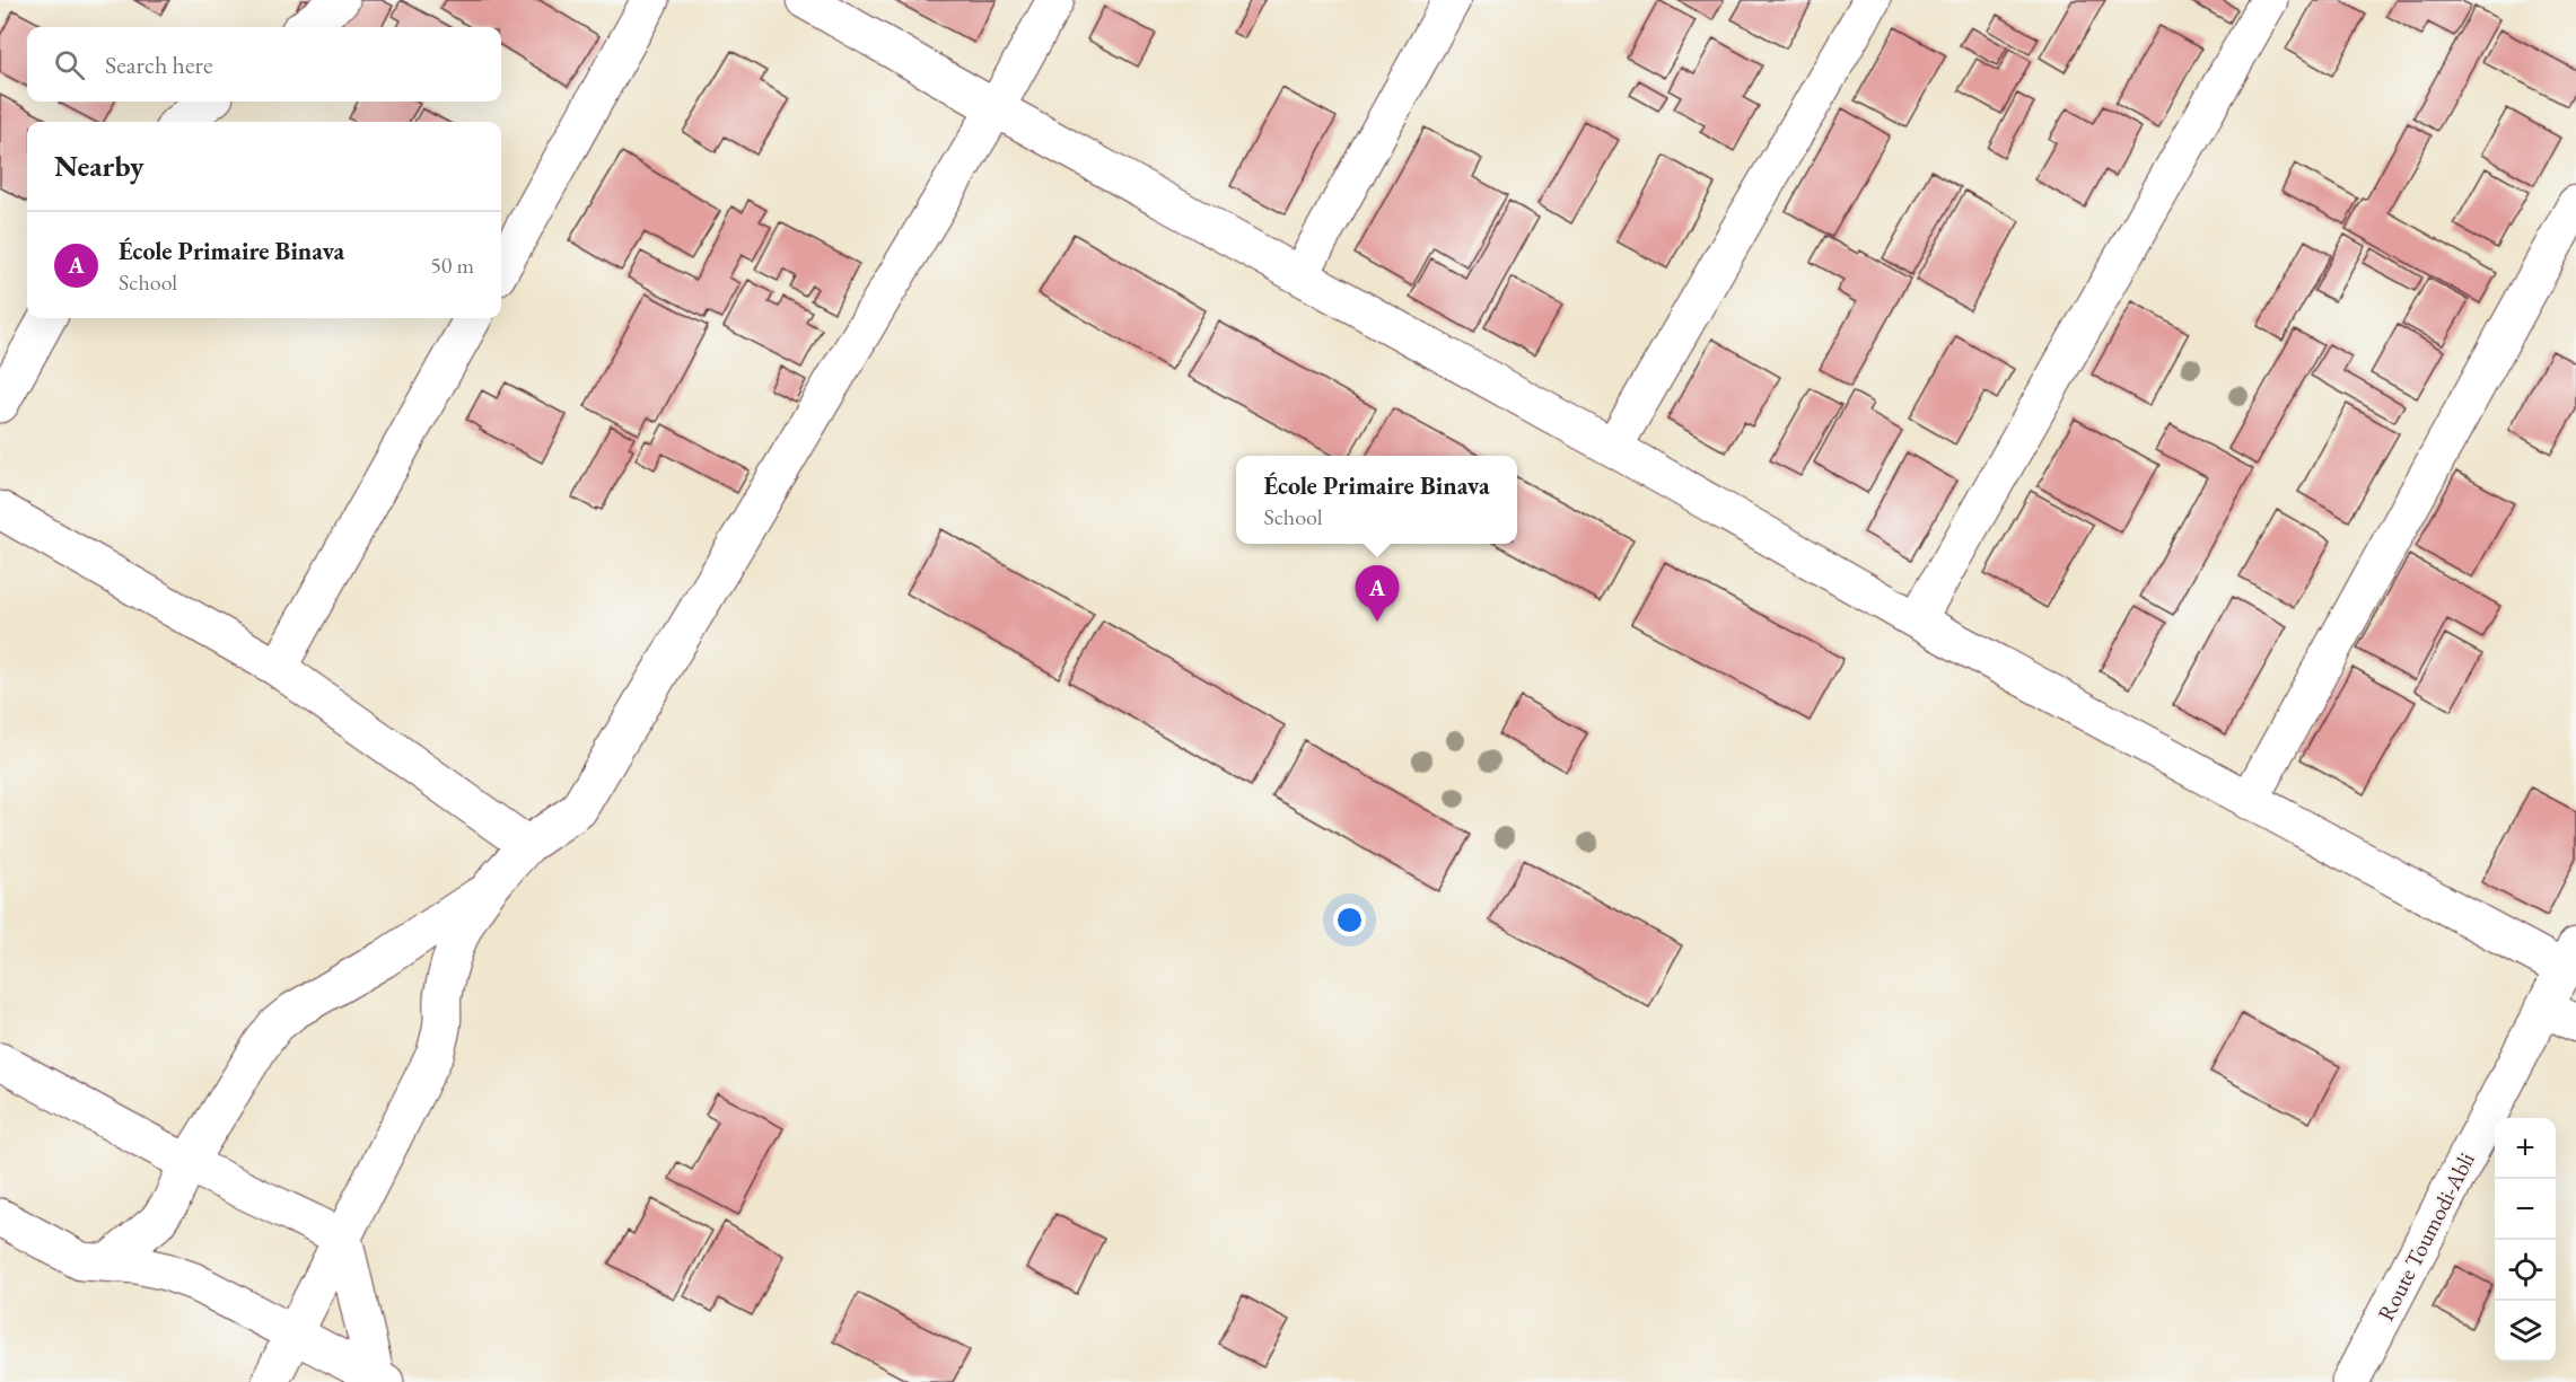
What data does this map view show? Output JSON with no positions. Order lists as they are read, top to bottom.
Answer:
{
  "streets": {
    "street": ["Route Toumodi-Abli"]
  },
  "page": {
    "search": "Search here",
    "heading": "Nearby",
    "list": [
      {
        "mark": "A",
        "name": "École Primaire Binava",
        "note": "School",
        "value": "50 m"
      }
    ],
    "popup": ["École Primaire Binava", "School"],
    "pins": "A",
    "map_buttons": ["+", "−"]
  }
}
